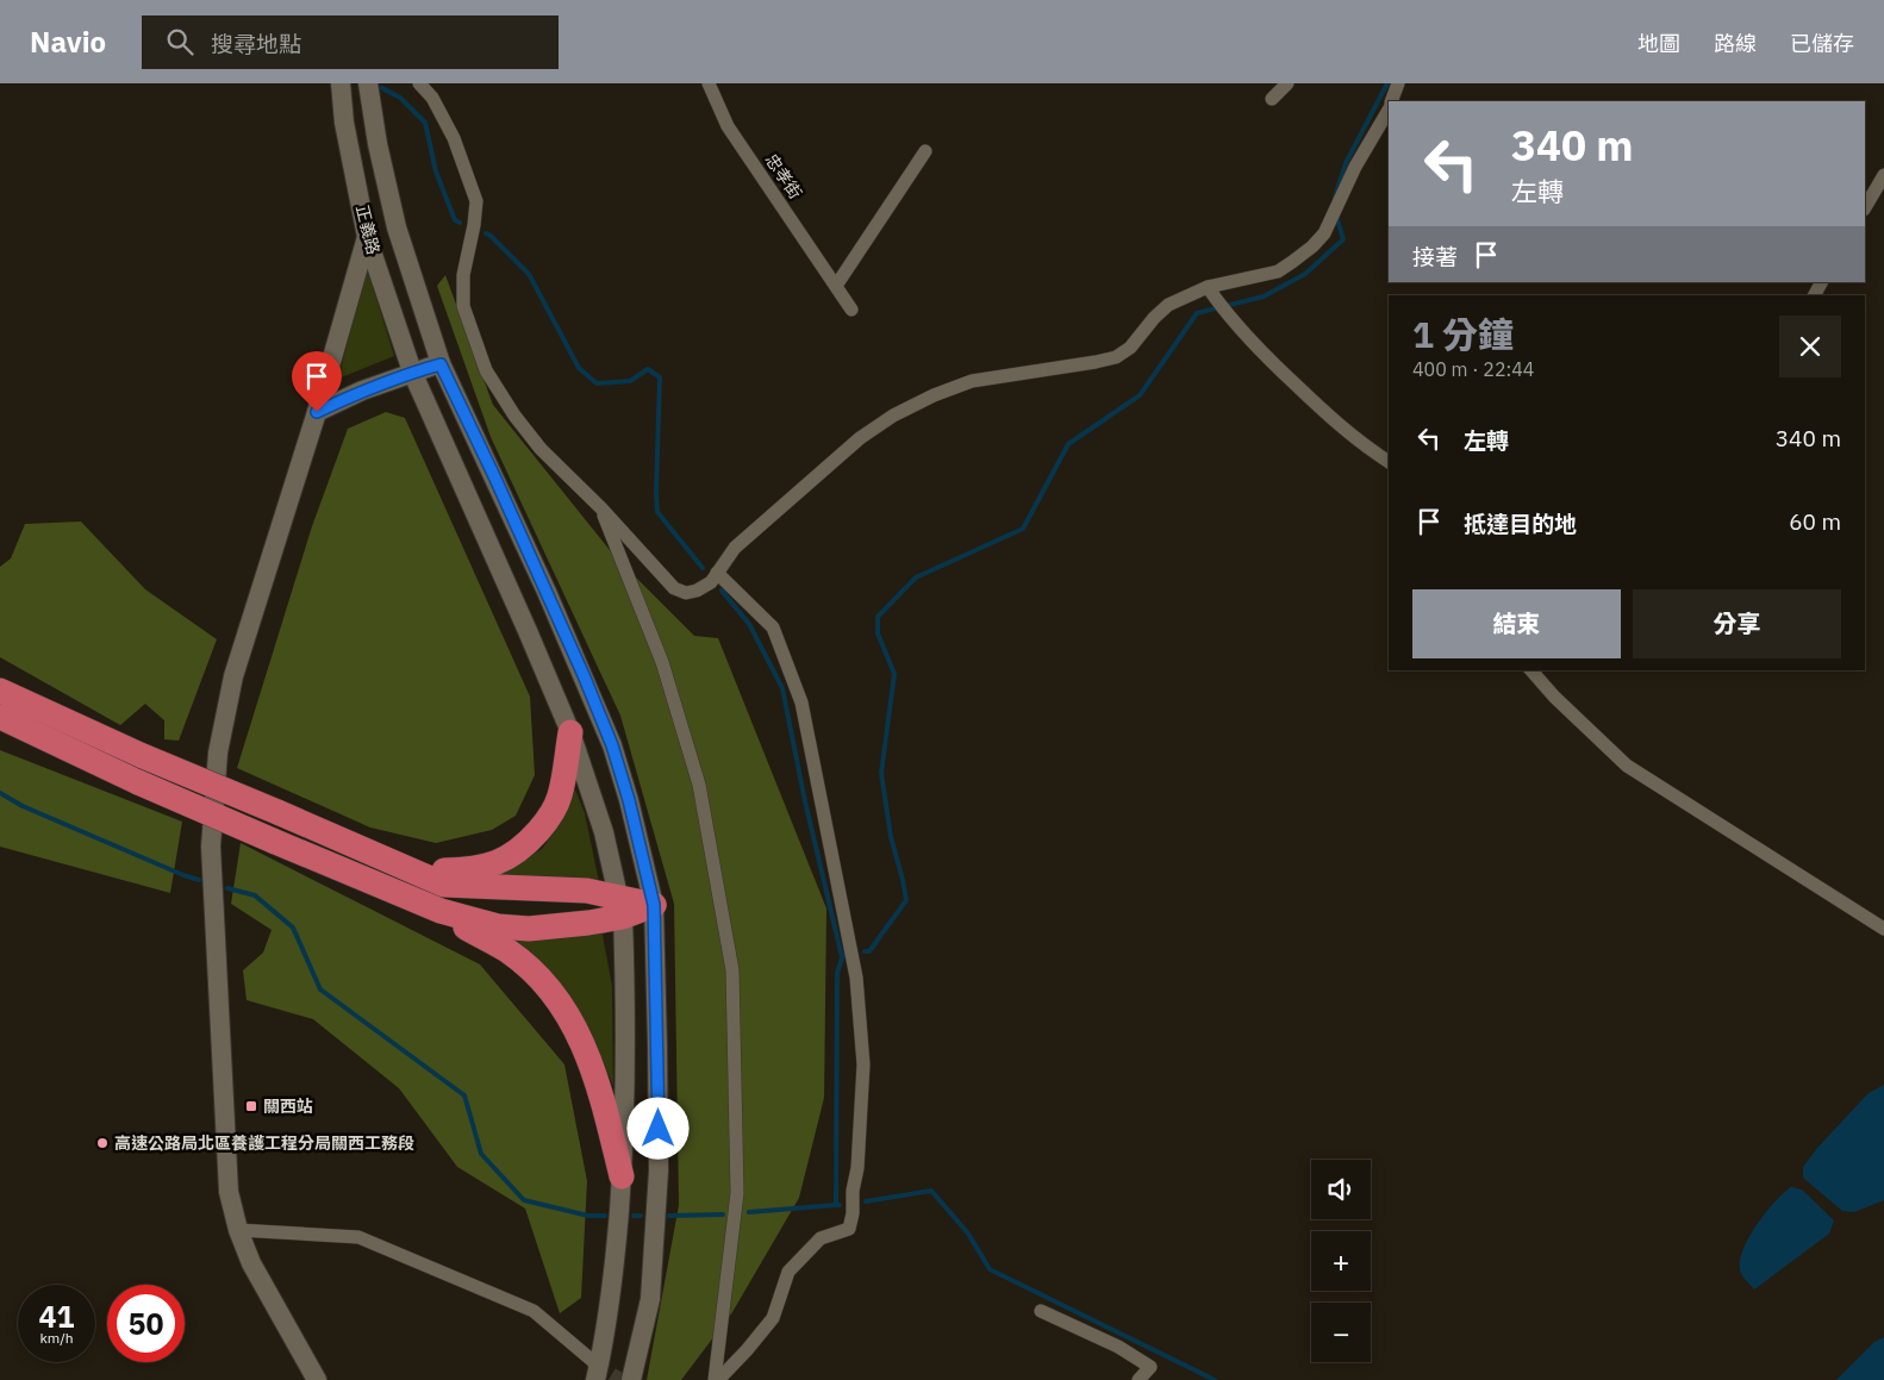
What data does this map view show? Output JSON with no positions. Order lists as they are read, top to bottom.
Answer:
{
  "streets": {
    "main road": ["正義路"],
    "street": ["忠孝街"]
  },
  "places": {
    "transit": ["關西站"],
    "other": ["高速公路局北區養護工程分局關西工務段"]
  },
  "page": {
    "header": "Navio",
    "search": "搜尋地點",
    "nav": ["地圖", "路線", "已儲存"],
    "turn": ["340 m", "左轉"],
    "then": "接著",
    "heading": ["1 分鐘", "400 m · 22:44"],
    "list": [
      {
        "name": "左轉",
        "value": "340 m"
      },
      {
        "name": "抵達目的地",
        "value": "60 m"
      }
    ],
    "buttons": ["結束", "分享"],
    "map_buttons": ["+", "−"],
    "speed": "41 km/h",
    "limit": "50"
  }
}
